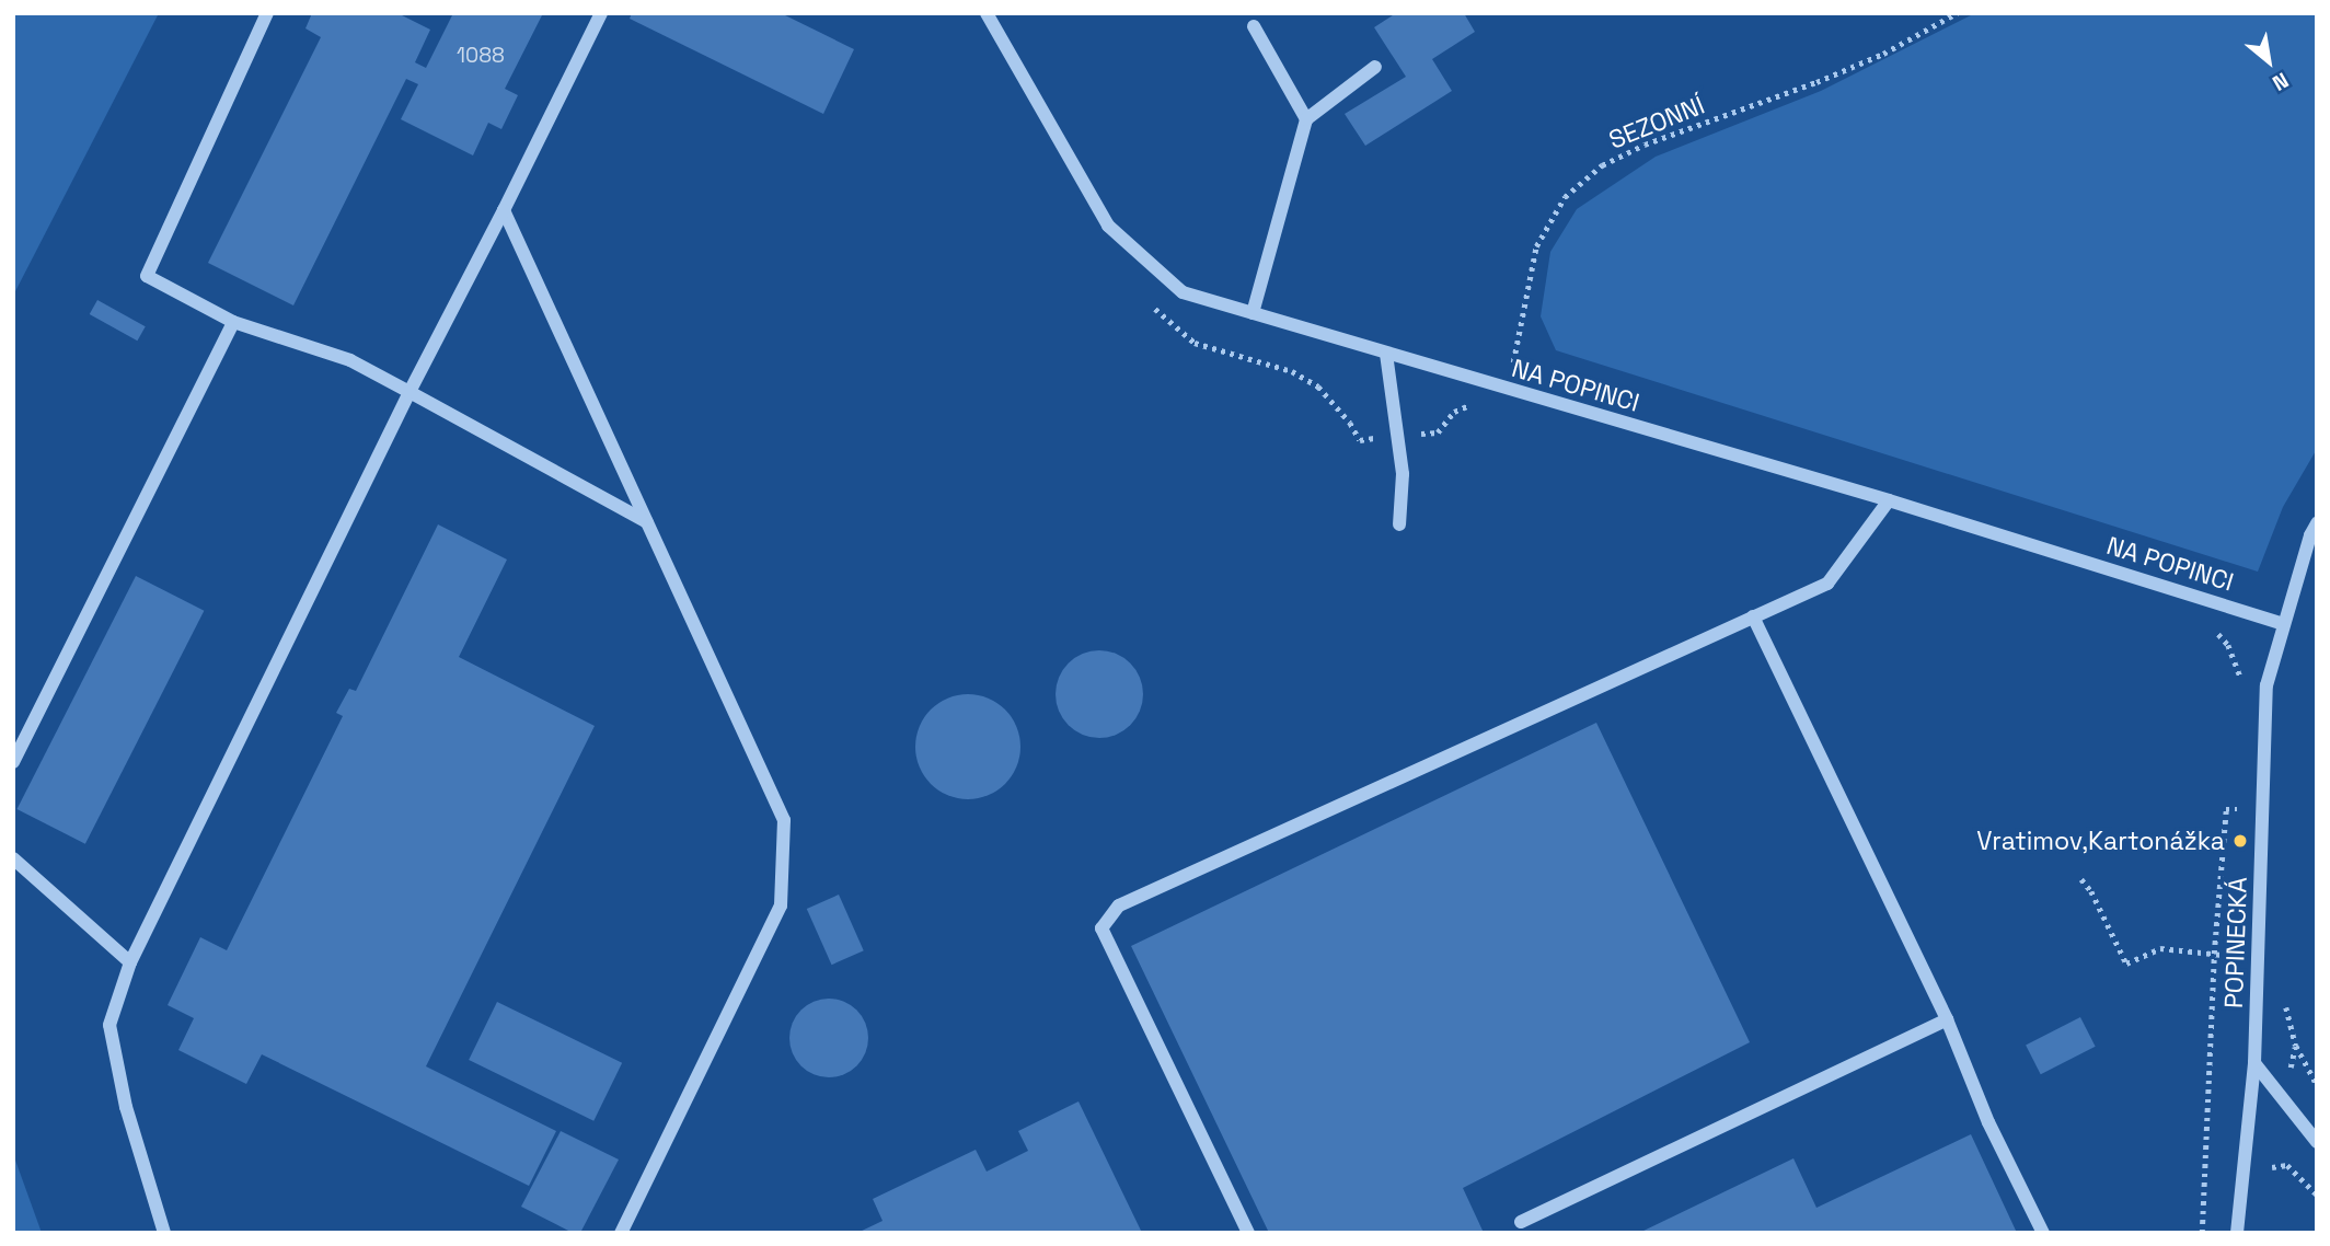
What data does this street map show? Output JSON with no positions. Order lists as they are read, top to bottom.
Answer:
{
  "streets": {
    "street": ["NA POPINCI", "POPINECKÁ"],
    "path": ["SEZONNÍ"]
  },
  "crossings": [
    ["SEZONNÍ", "NA POPINCI"],
    ["NA POPINCI", "POPINECKÁ"]
  ],
  "places": ["Vratimov,Kartonážka"],
  "house_numbers": ["1088"],
  "north": "bottom right"
}
